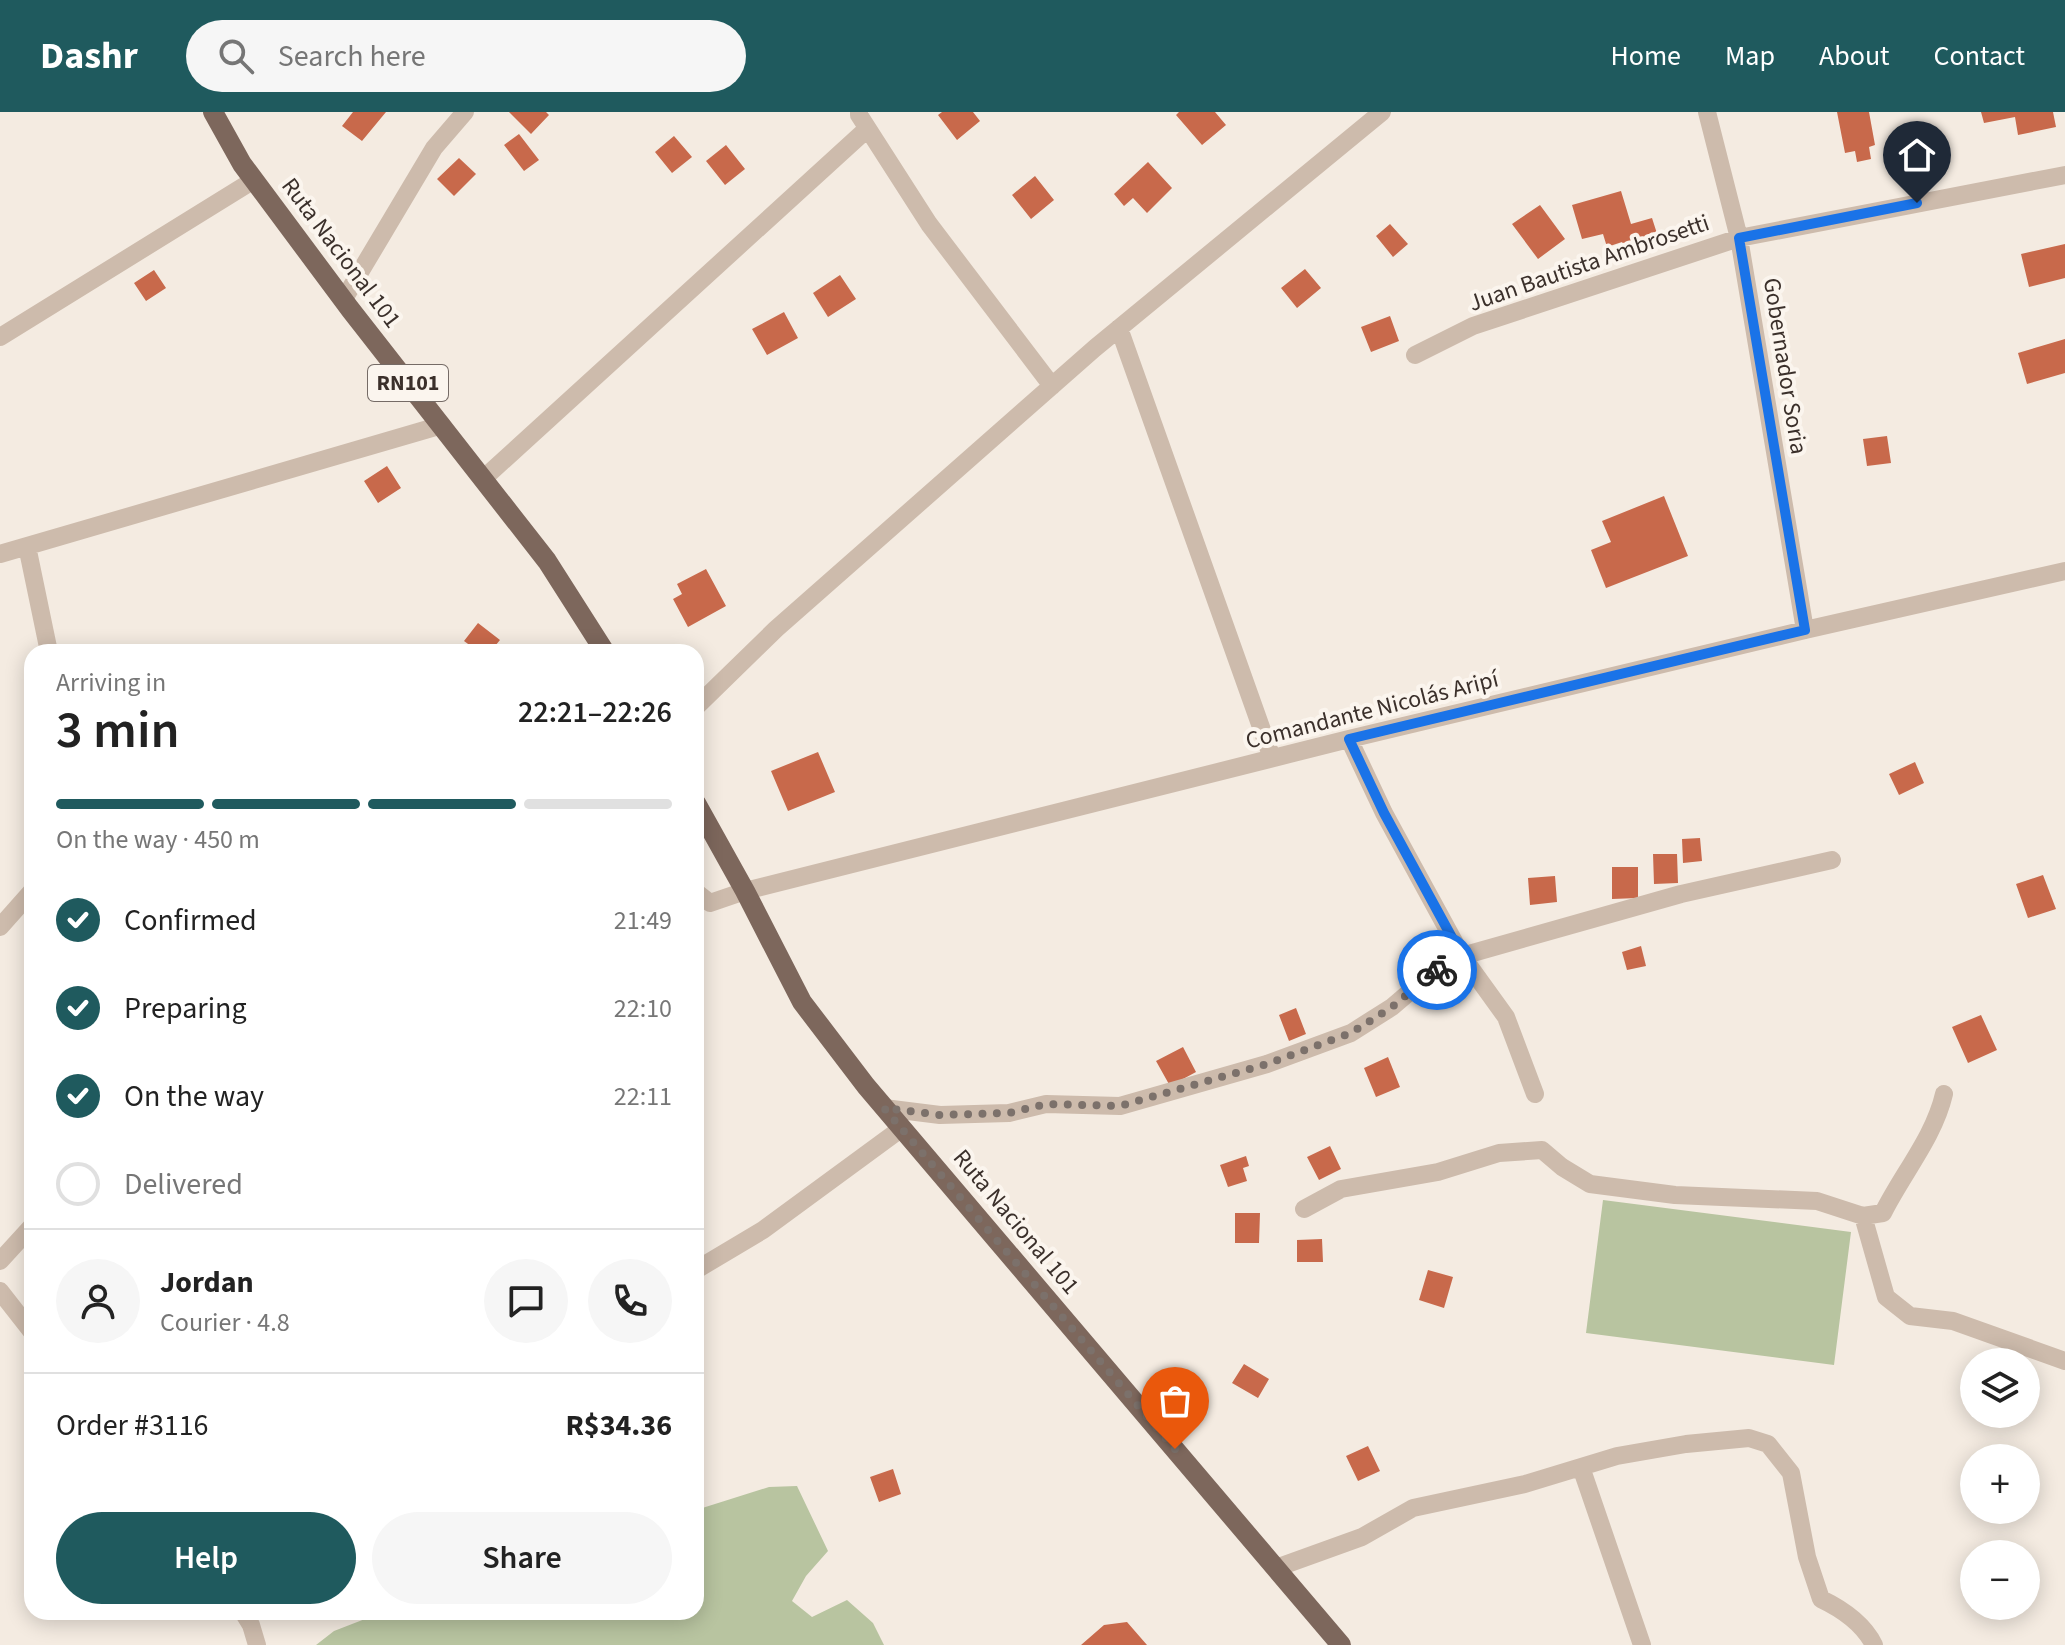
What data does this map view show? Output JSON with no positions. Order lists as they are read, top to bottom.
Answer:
{
  "streets": {
    "main road": ["Ruta Nacional 101", "RN101"],
    "street": ["Juan Bautista Ambrosetti", "Gobernador Soria", "Comandante Nicolás Aripí"]
  },
  "crossings": [
    ["Ruta Nacional 101", "Comandante Nicolás Aripí"],
    ["Juan Bautista Ambrosetti", "Gobernador Soria"],
    ["Gobernador Soria", "Comandante Nicolás Aripí"]
  ],
  "page": {
    "header": "Dashr",
    "search": "Search here",
    "nav": [
      "Home",
      "Map",
      "About",
      "Contact"
    ],
    "heading": ["3 min", "Arriving in", "22:21–22:26"],
    "panel": [
      "Jordan",
      "Courier · 4.8",
      "Order #3116",
      "R$34.36"
    ],
    "bar": "On the way · 450 m",
    "list": [
      ["Confirmed", "21:49"],
      ["Preparing", "22:10"],
      ["On the way", "22:11"],
      "Delivered"
    ],
    "map_buttons": ["+", "−"],
    "buttons": ["Help", "Share"]
  }
}
